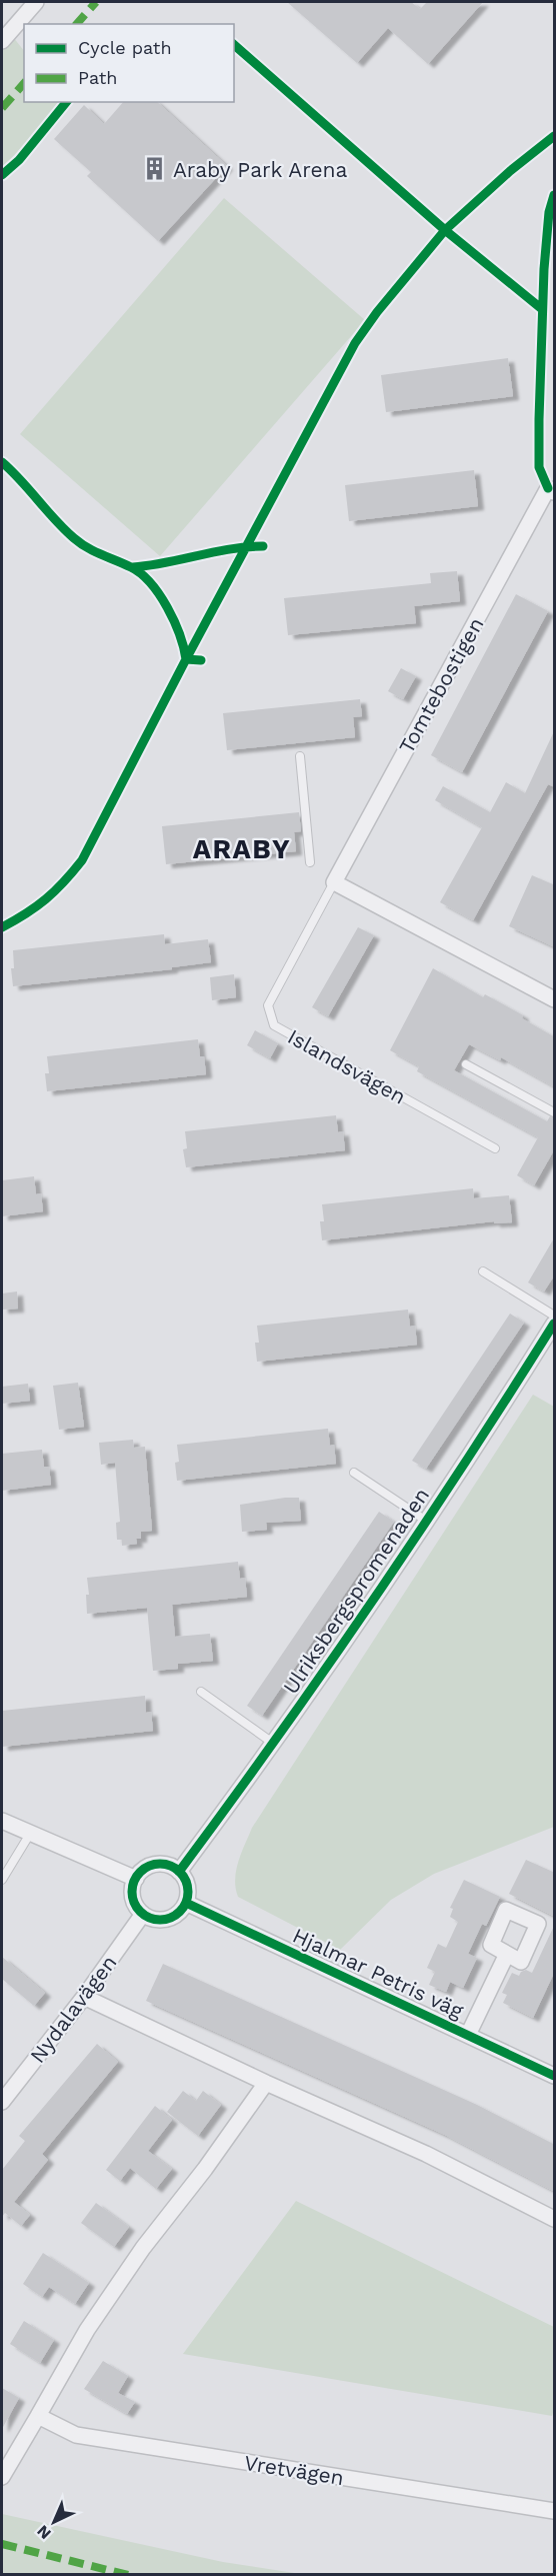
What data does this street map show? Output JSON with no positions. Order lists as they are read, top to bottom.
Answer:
{
  "streets": {
    "street": [
      "Tomtebostigen",
      "Ulriksbergspromenaden",
      "Hjalmar Petris väg",
      "Nydalavägen",
      "Vretvägen"
    ],
    "lane": ["Islandsvägen"]
  },
  "crossings": [
    ["Tomtebostigen", "Islandsvägen"],
    ["Ulriksbergspromenaden", "Hjalmar Petris väg"],
    ["Ulriksbergspromenaden", "Nydalavägen"],
    ["Hjalmar Petris väg", "Nydalavägen"]
  ],
  "districts": ["ARABY"],
  "places": {
    "building": ["Araby Park Arena"]
  },
  "legend": ["Cycle path", "Path"],
  "north": "bottom left"
}
